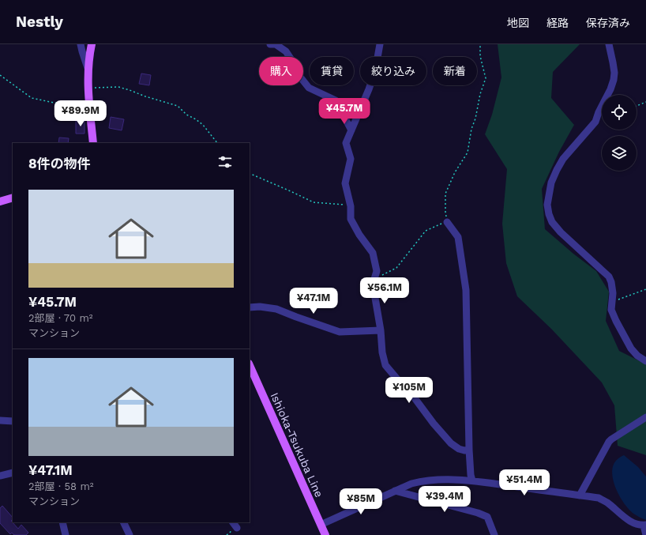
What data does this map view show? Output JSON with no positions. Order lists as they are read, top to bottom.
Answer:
{
  "streets": {
    "main road": ["Ishioka-Tsukuba Line"]
  },
  "page": {
    "header": "Nestly",
    "nav": ["地図", "経路", "保存済み"],
    "chip": [
      "購入",
      "賃貸",
      "絞り込み",
      "新着"
    ],
    "price": [
      "¥45.7M",
      "¥89.9M",
      "¥56.1M",
      "¥47.1M",
      "¥105M",
      "¥51.4M",
      "¥39.4M",
      "¥85M"
    ],
    "heading": "8件の物件",
    "list": [
      {
        "name": "¥45.7M",
        "note": "2部屋 · 70 m² · マンション"
      },
      {
        "name": "¥47.1M",
        "note": "2部屋 · 58 m² · マンション"
      }
    ]
  }
}
